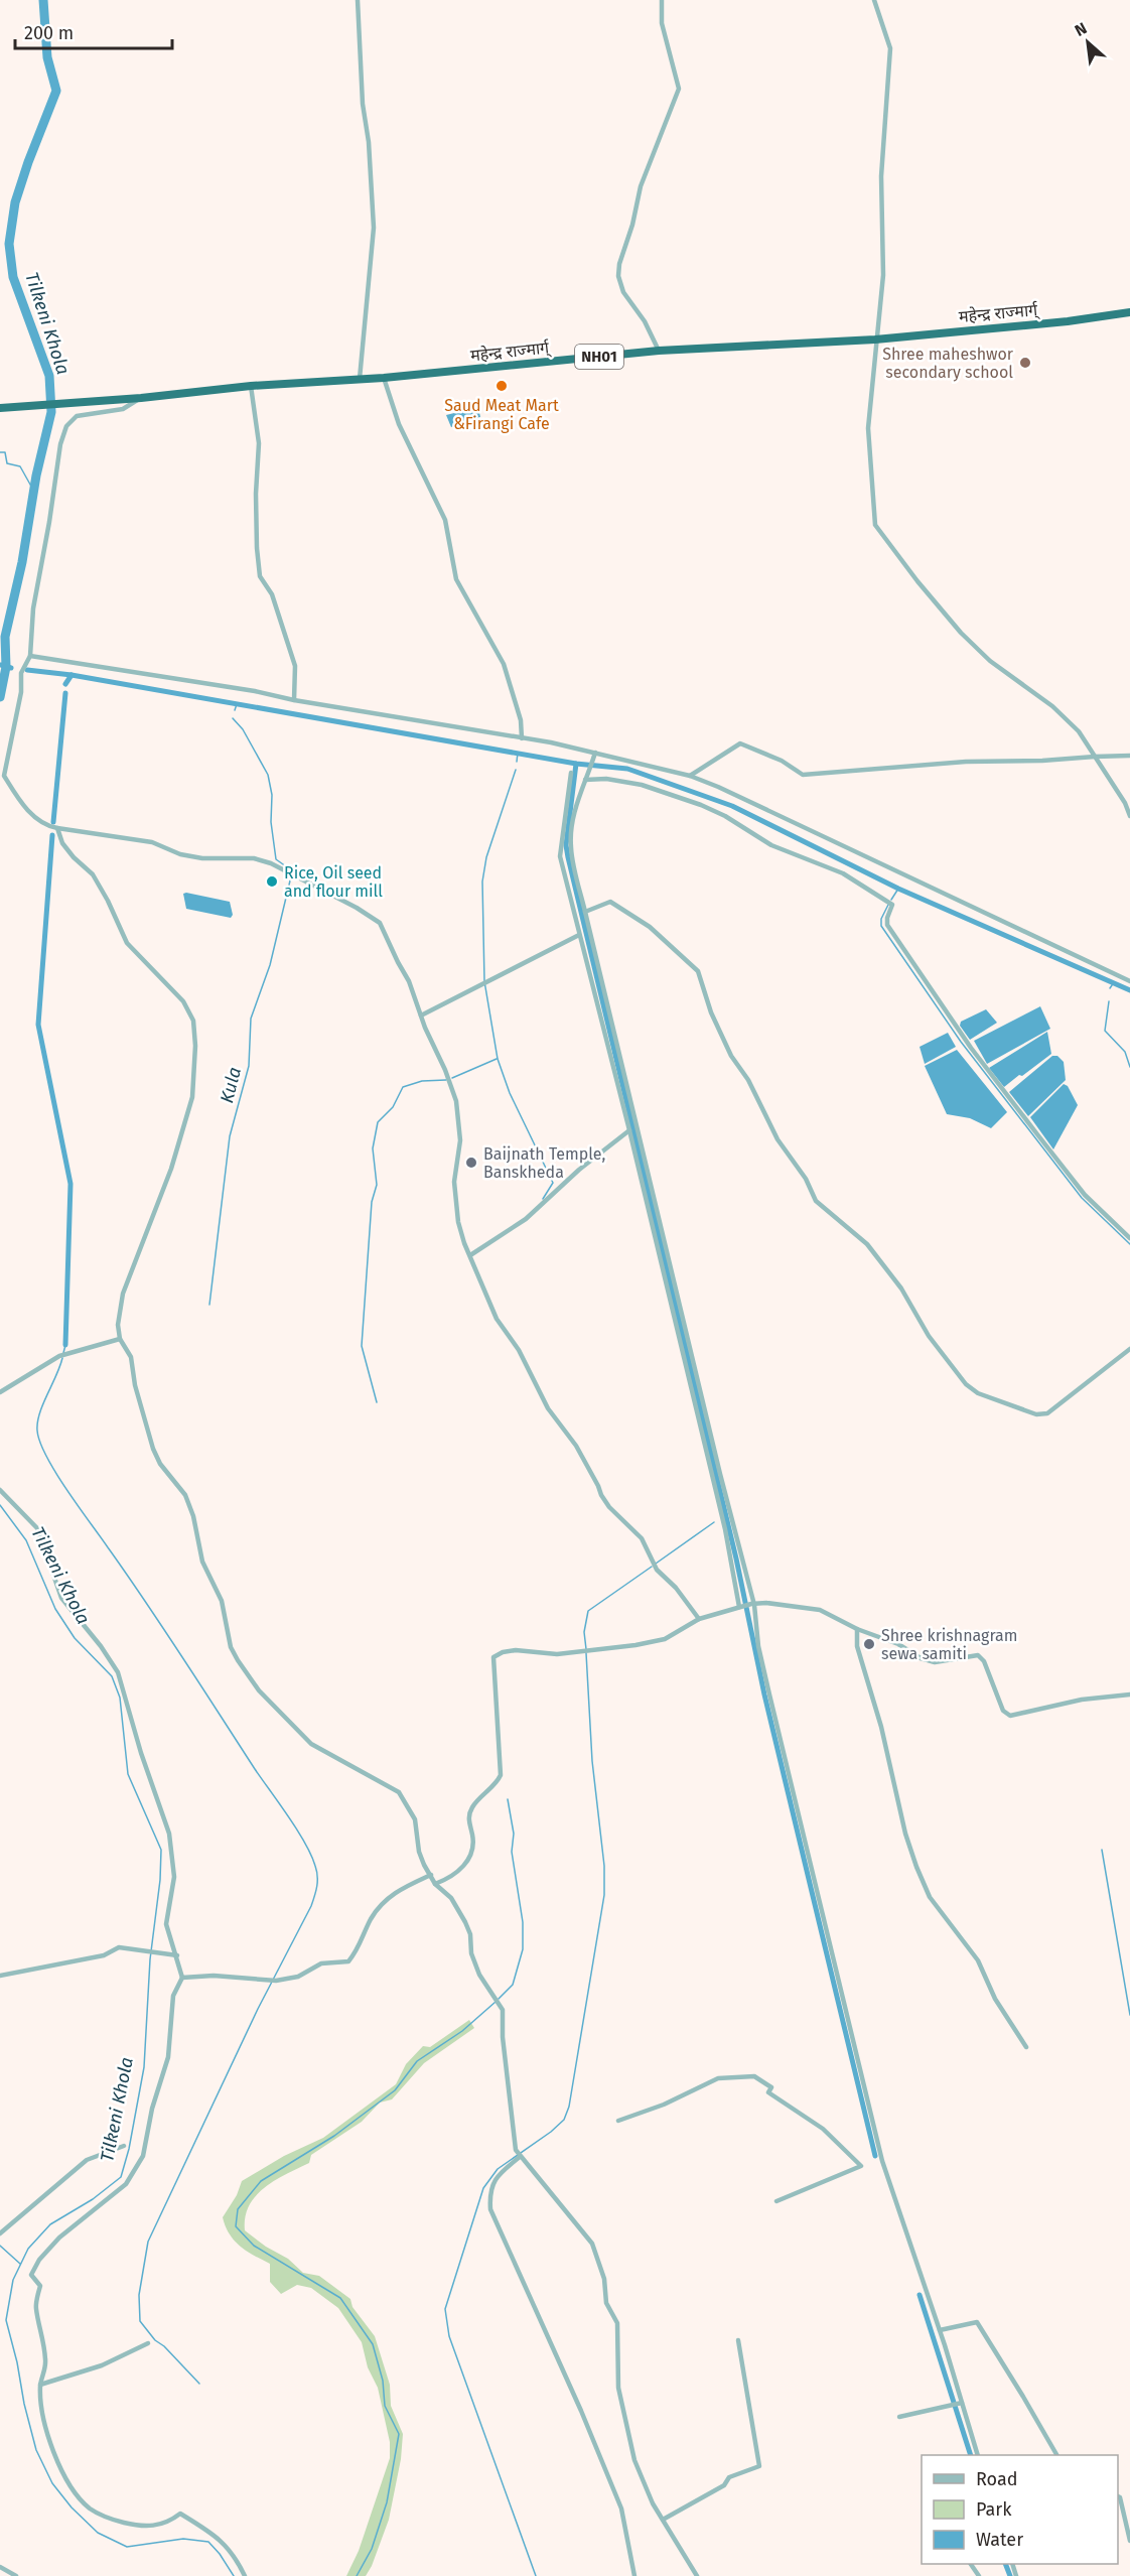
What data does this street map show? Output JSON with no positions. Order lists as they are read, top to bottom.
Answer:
{
  "streets": {
    "highway": ["महेन्द्र राज्मार्ग्", "NH01"]
  },
  "water": ["Tilkeni Khola", "Kula"],
  "places": [
    "Shree maheshwor secondary school",
    "Saud Meat Mart &Firangi Cafe",
    "Rice, Oil seed and flour mill",
    "Baijnath Temple, Banskheda",
    "Shree krishnagram sewa samiti"
  ],
  "legend": ["Road", "Park", "Water"],
  "scale_bar": "200 m",
  "north": "top left"
}
